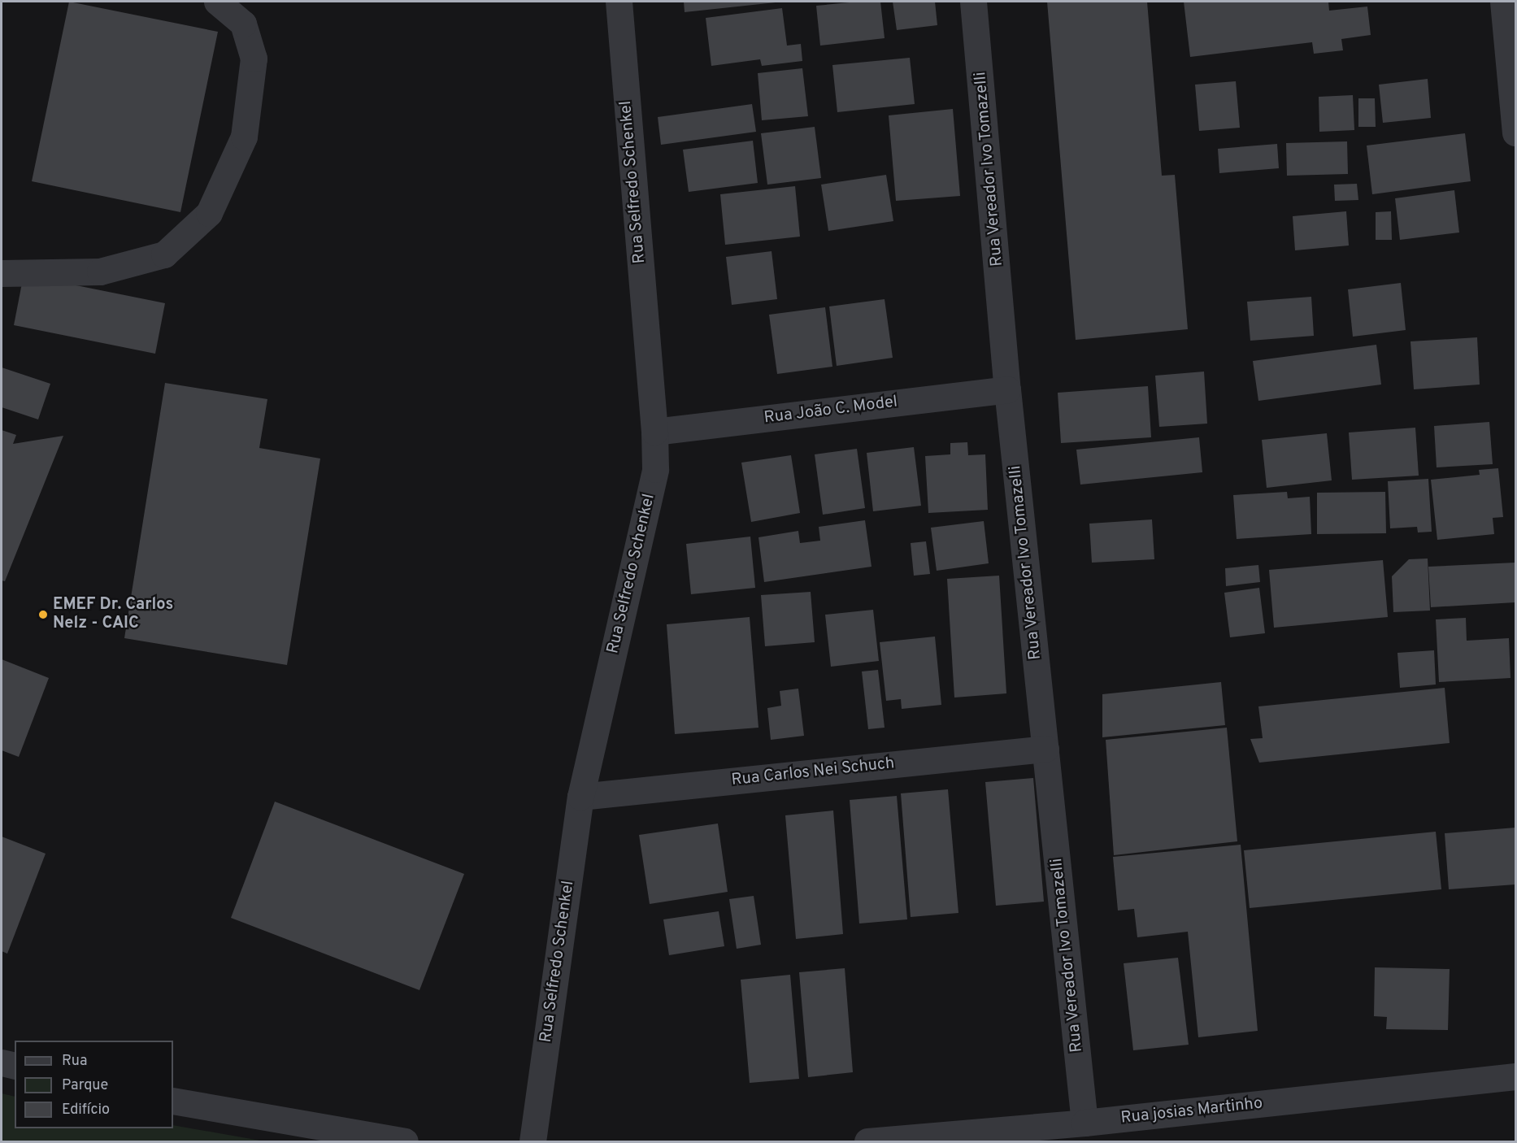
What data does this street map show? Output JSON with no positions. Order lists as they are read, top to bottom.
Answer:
{
  "streets": {
    "street": [
      "Rua Vereador Ivo Tomazelli",
      "Rua Selfredo Schenkel",
      "Rua João C. Model",
      "Rua Carlos Nei Schuch",
      "Rua josias Martinho"
    ]
  },
  "crossings": [
    ["Rua Vereador Ivo Tomazelli", "Rua João C. Model"],
    ["Rua Vereador Ivo Tomazelli", "Rua Carlos Nei Schuch"],
    ["Rua Vereador Ivo Tomazelli", "Rua josias Martinho"],
    ["Rua Selfredo Schenkel", "Rua João C. Model"],
    ["Rua Selfredo Schenkel", "Rua Carlos Nei Schuch"]
  ],
  "places": ["EMEF Dr. Carlos Nelz - CAIC"],
  "legend": ["Rua", "Parque", "Edifício"]
}
